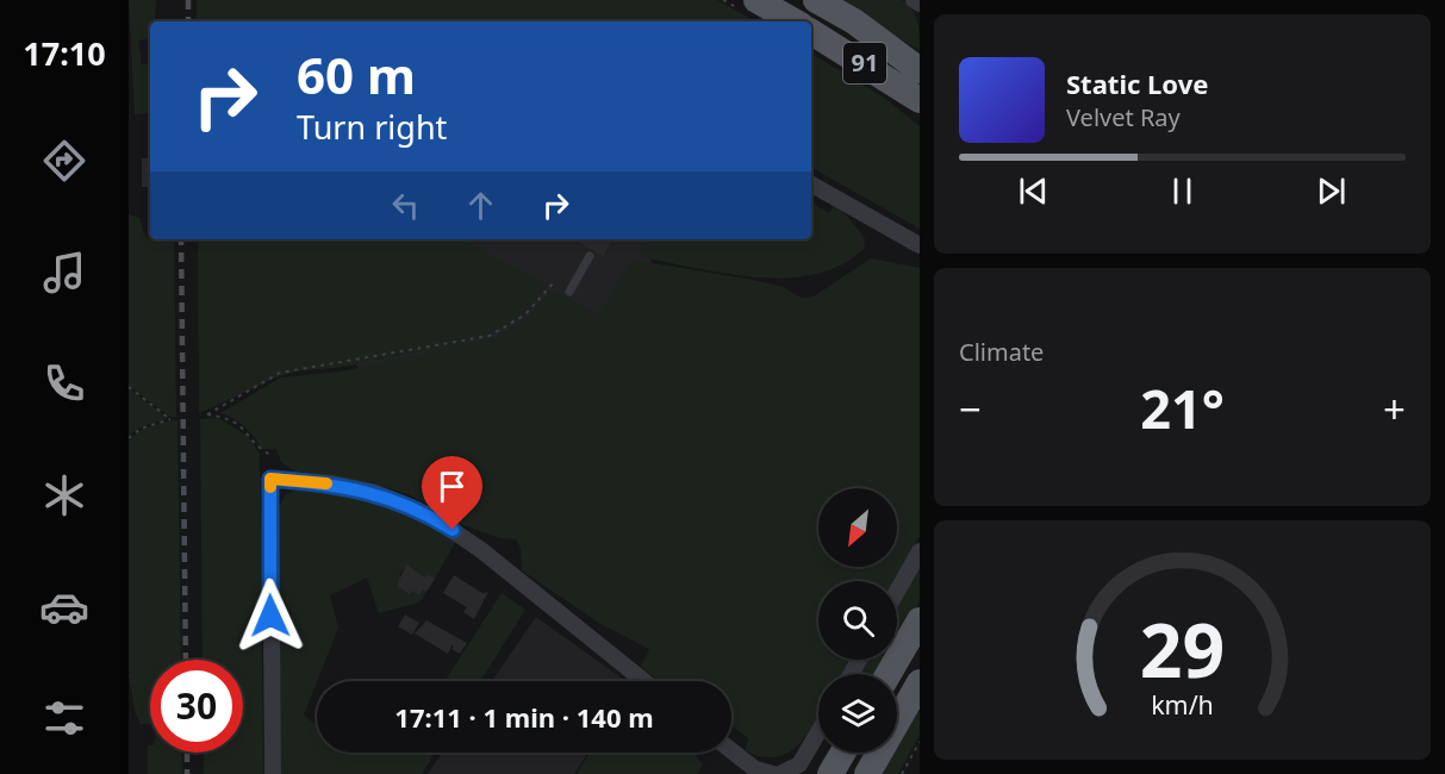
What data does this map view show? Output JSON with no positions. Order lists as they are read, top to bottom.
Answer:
{
  "streets": {
    "main road": ["91"]
  },
  "north": "bottom left",
  "page": {
    "tabs": "17:10",
    "turn": ["60 m", "Turn right"],
    "song": ["Static Love", "Velvet Ray"],
    "tile": "Climate",
    "heat": ["−", "21°", "+"],
    "limit": "30",
    "trip": "17:11 · 1 min · 140 m",
    "gauge": ["29", "km/h"]
  }
}
